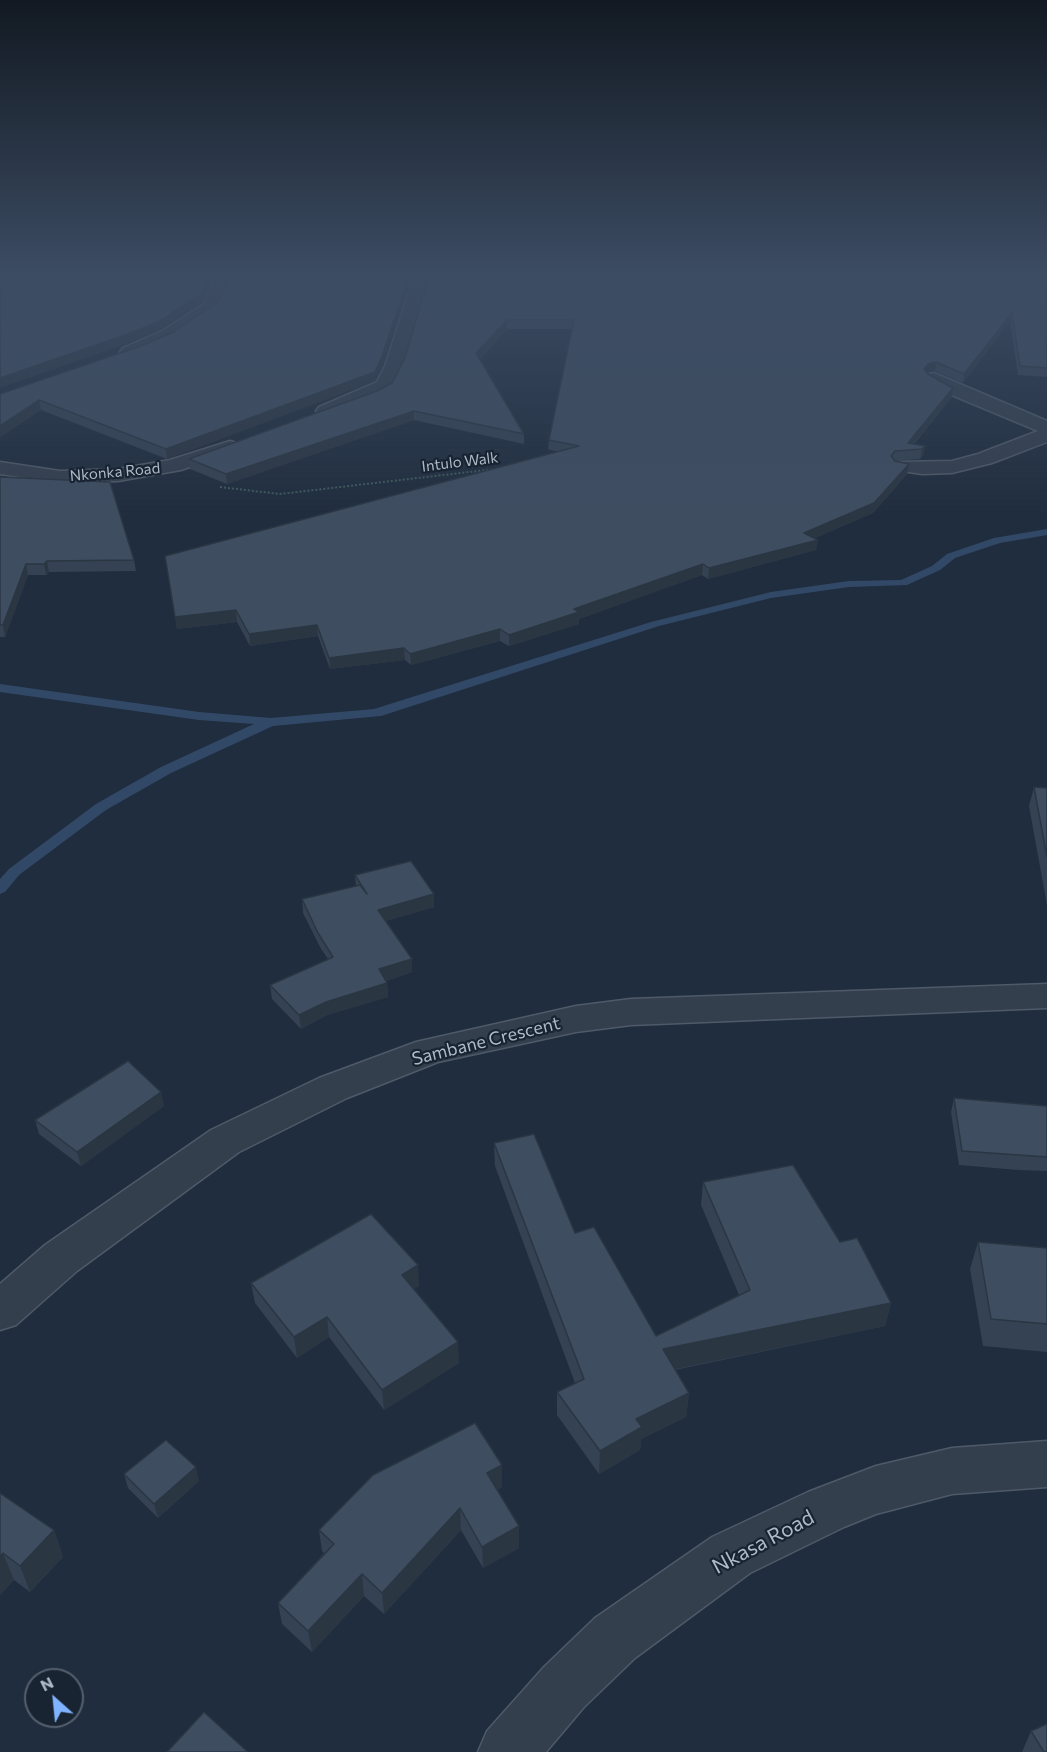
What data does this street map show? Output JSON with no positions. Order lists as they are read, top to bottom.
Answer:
{
  "streets": {
    "street": ["Nkonka Road", "Sambane Crescent", "Nkasa Road"],
    "path": ["Intulo Walk"]
  },
  "north": "top left"
}
